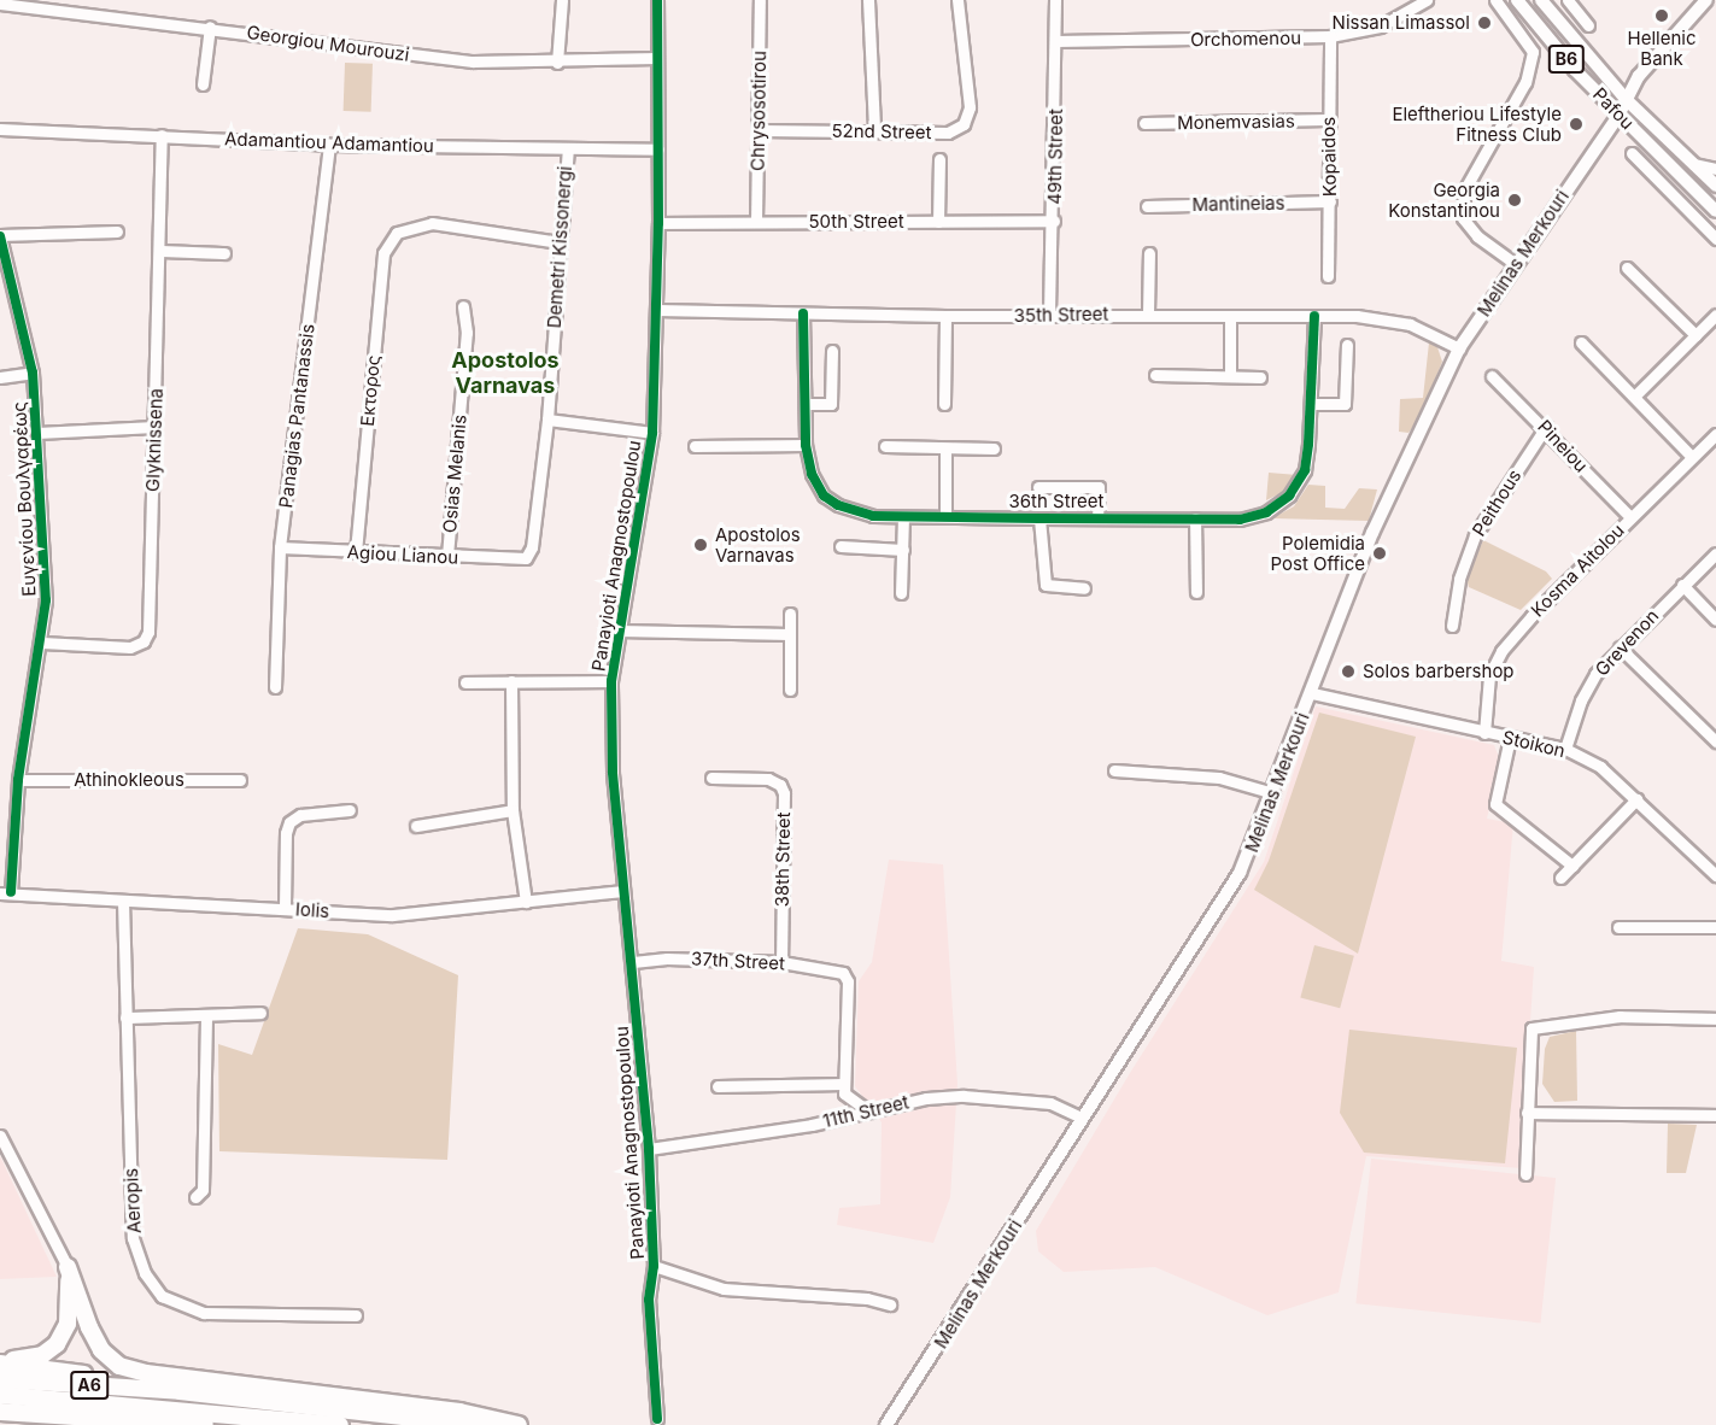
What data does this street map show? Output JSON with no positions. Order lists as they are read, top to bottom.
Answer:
{
  "streets": {
    "highway": ["A6"],
    "main road": ["B6", "Pafou", "Melinas Merkouri"],
    "street": [
      "Orchomenou",
      "Georgiou Mourouzi",
      "Chrysosotirou",
      "Monemvasias",
      "52nd Street",
      "Adamantiou Adamantiou",
      "49th Street",
      "Kopaidos",
      "Mantineias",
      "50th Street",
      "Demetri Kissonergi",
      "35th Street",
      "Εκτορος",
      "Panagias Pantanassis",
      "Glyknissena",
      "Pineiou",
      "Osias Melanis",
      "Ευγενίου Βουλγαρέως",
      "36th Street",
      "Peithous",
      "Agiou Lianou",
      "Panayioti Anagnostopoulou",
      "Kosma Aitolou",
      "Grevenon",
      "Stoikon",
      "Athinokleous",
      "38th Street",
      "Iolis",
      "37th Street",
      "11th Street",
      "Aeropis"
    ]
  },
  "crossings": [
    ["Orchomenou", "49th Street"],
    ["Orchomenou", "Kopaidos"],
    ["Georgiou Mourouzi", "Panayioti Anagnostopoulou"],
    ["Pafou", "Melinas Merkouri"],
    ["Chrysosotirou", "52nd Street"],
    ["Chrysosotirou", "50th Street"],
    ["Monemvasias", "Kopaidos"],
    ["Adamantiou Adamantiou", "Demetri Kissonergi"],
    ["Adamantiou Adamantiou", "Panagias Pantanassis"],
    ["Adamantiou Adamantiou", "Glyknissena"],
    ["Adamantiou Adamantiou", "Panayioti Anagnostopoulou"],
    ["49th Street", "50th Street"],
    ["49th Street", "35th Street"],
    ["Kopaidos", "Mantineias"],
    ["50th Street", "Panayioti Anagnostopoulou"],
    ["Demetri Kissonergi", "Εκτορος"],
    ["Demetri Kissonergi", "Agiou Lianou"],
    ["Melinas Merkouri", "35th Street"],
    ["Melinas Merkouri", "Stoikon"],
    ["Melinas Merkouri", "11th Street"],
    ["35th Street", "36th Street"],
    ["35th Street", "Panayioti Anagnostopoulou"],
    ["Εκτορος", "Agiou Lianou"],
    ["Panagias Pantanassis", "Agiou Lianou"],
    ["Glyknissena", "Ευγενίου Βουλγαρέως"],
    ["Pineiou", "Peithous"],
    ["Pineiou", "Kosma Aitolou"],
    ["Osias Melanis", "Agiou Lianou"],
    ["Ευγενίου Βουλγαρέως", "Athinokleous"],
    ["Ευγενίου Βουλγαρέως", "Iolis"],
    ["Panayioti Anagnostopoulou", "Iolis"],
    ["Panayioti Anagnostopoulou", "37th Street"],
    ["Panayioti Anagnostopoulou", "11th Street"],
    ["Kosma Aitolou", "Stoikon"],
    ["Grevenon", "Stoikon"],
    ["38th Street", "37th Street"],
    ["Iolis", "Aeropis"]
  ],
  "districts": ["Apostolos Varnavas"],
  "places": [
    "Hellenic Bank",
    "Nissan Limassol",
    "Eleftheriou Lifestyle Fitness Club",
    "Georgia Konstantinou",
    "Apostolos Varnavas",
    "Polemidia Post Office",
    "Solos barbershop"
  ]
}
